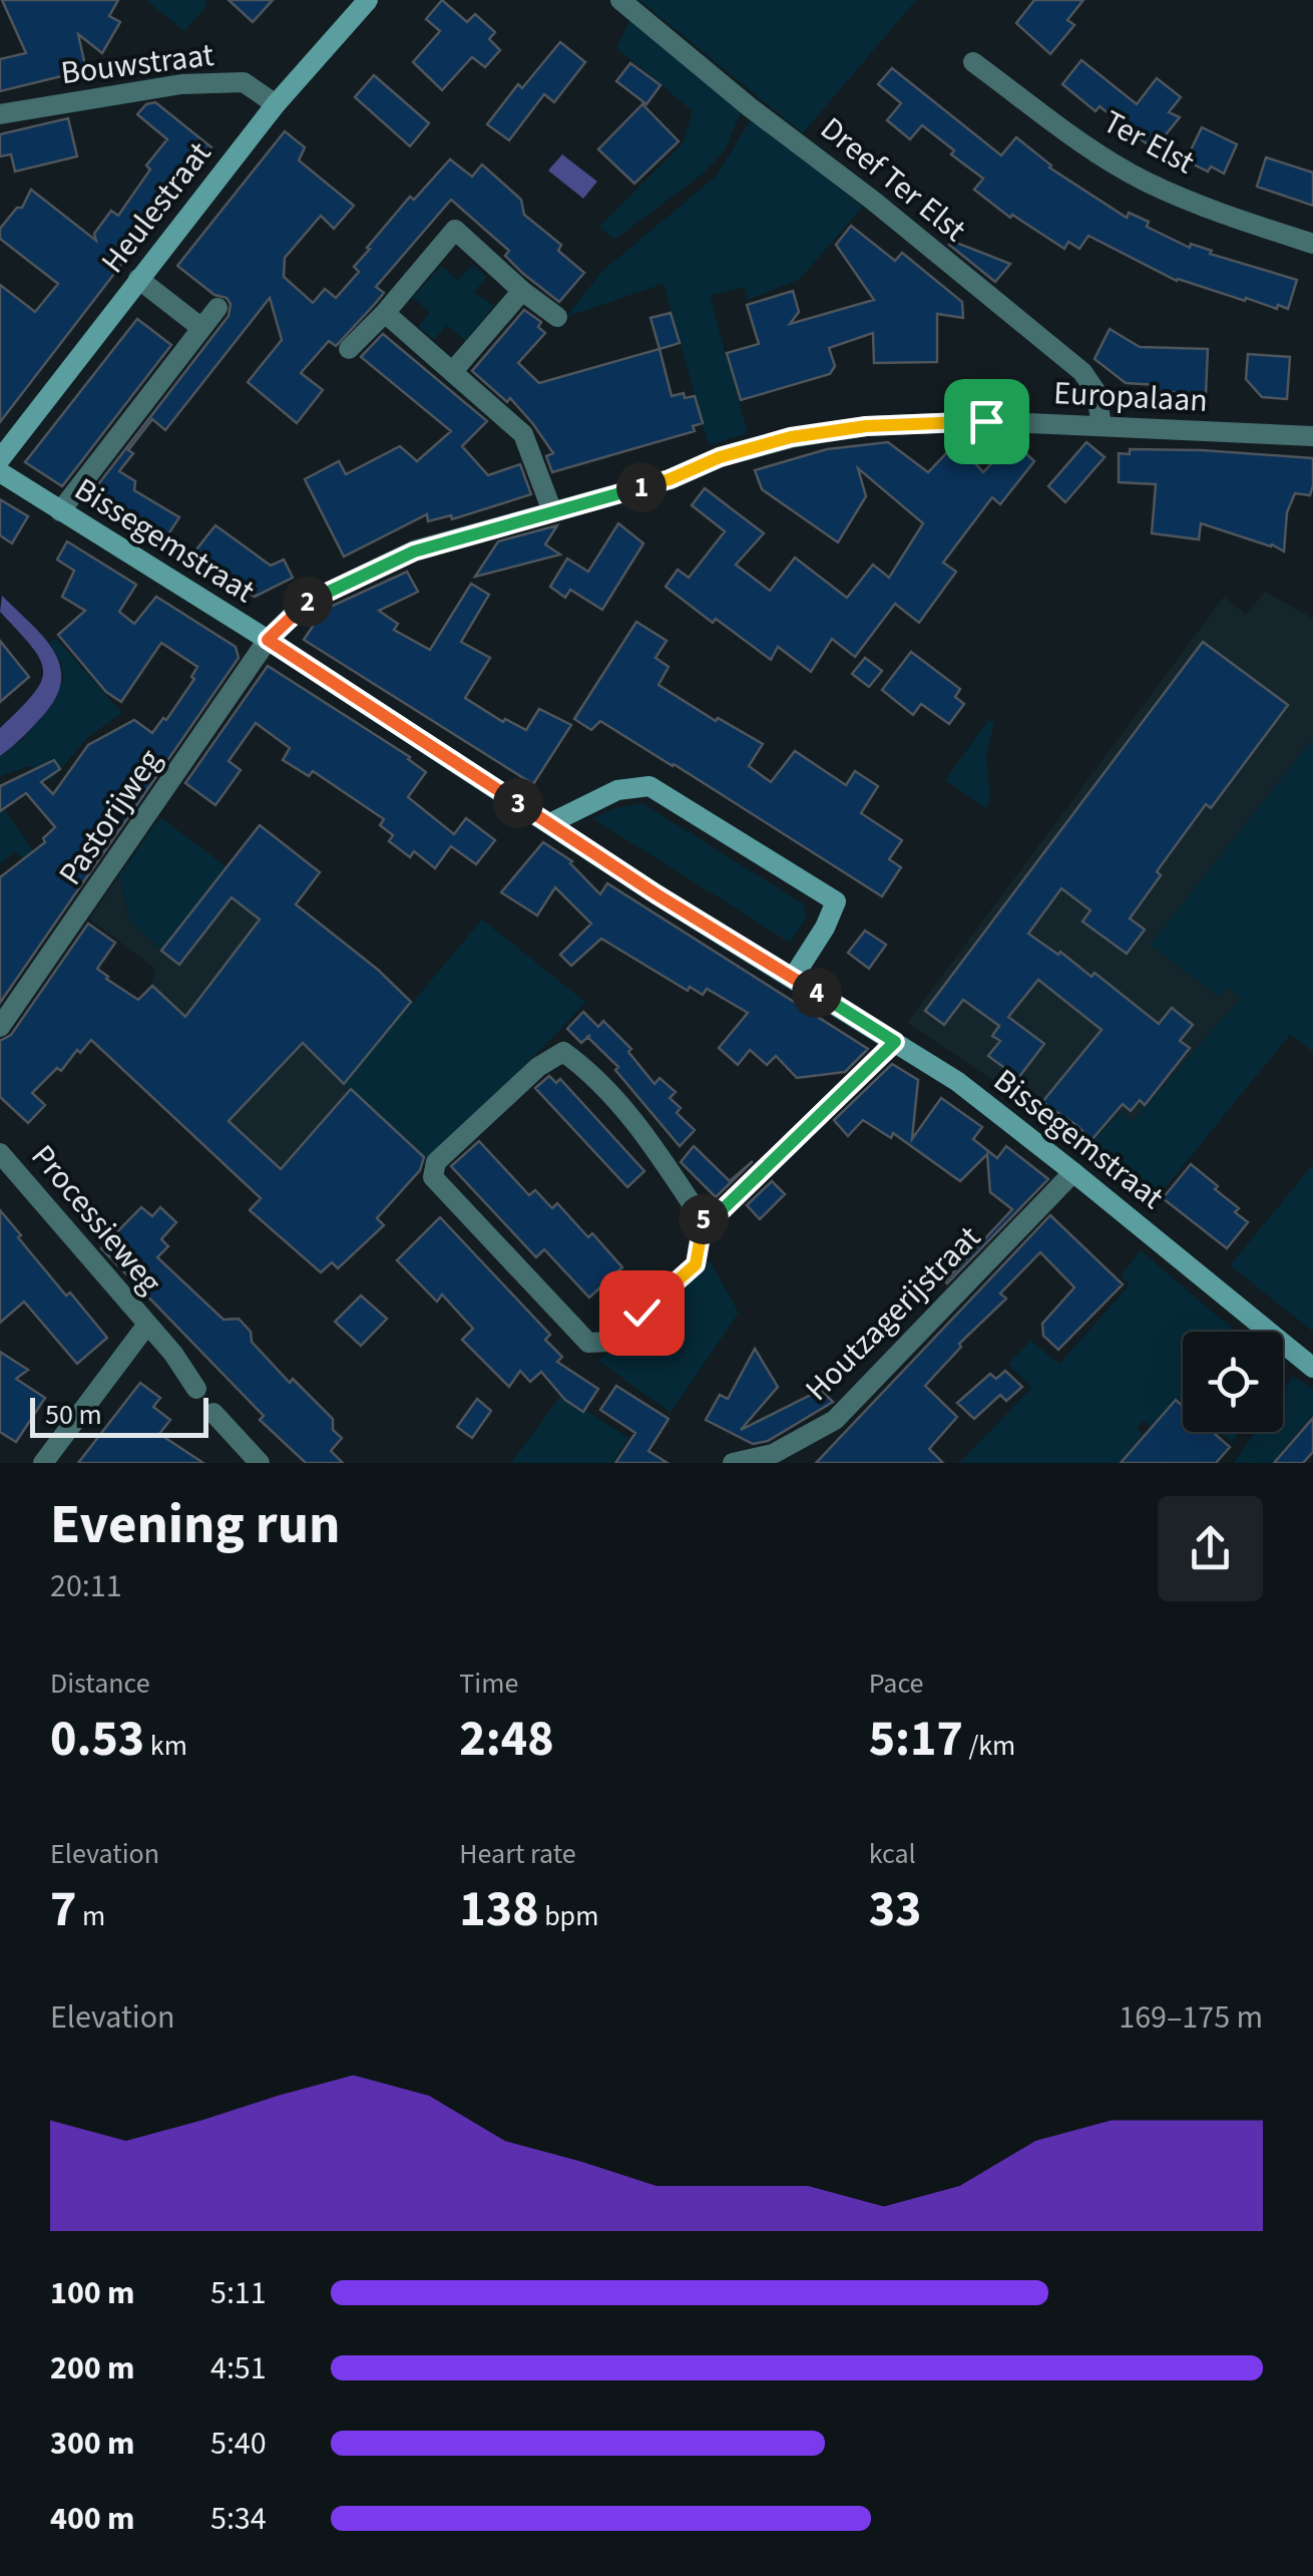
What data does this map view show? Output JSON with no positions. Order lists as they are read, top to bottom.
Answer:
{
  "streets": {
    "street": [
      "Bouwstraat",
      "Ter Elst",
      "Dreef Ter Elst",
      "Heulestraat",
      "Europalaan",
      "Bissegemstraat",
      "Pastorijweg",
      "Processieweg",
      "Houtzagerijstraat"
    ]
  },
  "crossings": [
    ["Bouwstraat", "Heulestraat"],
    ["Dreef Ter Elst", "Europalaan"],
    ["Europalaan", "Bissegemstraat"],
    ["Europalaan", "Pastorijweg"],
    ["Bissegemstraat", "Pastorijweg"],
    ["Bissegemstraat", "Houtzagerijstraat"]
  ],
  "scale_bar": "50 m",
  "page": {
    "pins": [
      "1",
      "2",
      "3",
      "4",
      "5"
    ],
    "scale": "50 m",
    "heading": ["Evening run", "20:11"],
    "stats": [
      ["Distance", "0.53 km"],
      ["Time", "2:48"],
      ["Pace", "5:17 /km"],
      ["Elevation", "7 m"],
      ["Heart rate", "138 bpm"],
      ["kcal", "33"]
    ],
    "chart": ["Elevation", "169–175 m"],
    "list": [
      {
        "name": "100 m",
        "note": "5:11"
      },
      {
        "name": "200 m",
        "note": "4:51"
      },
      {
        "name": "300 m",
        "note": "5:40"
      },
      {
        "name": "400 m",
        "note": "5:34"
      }
    ]
  }
}
